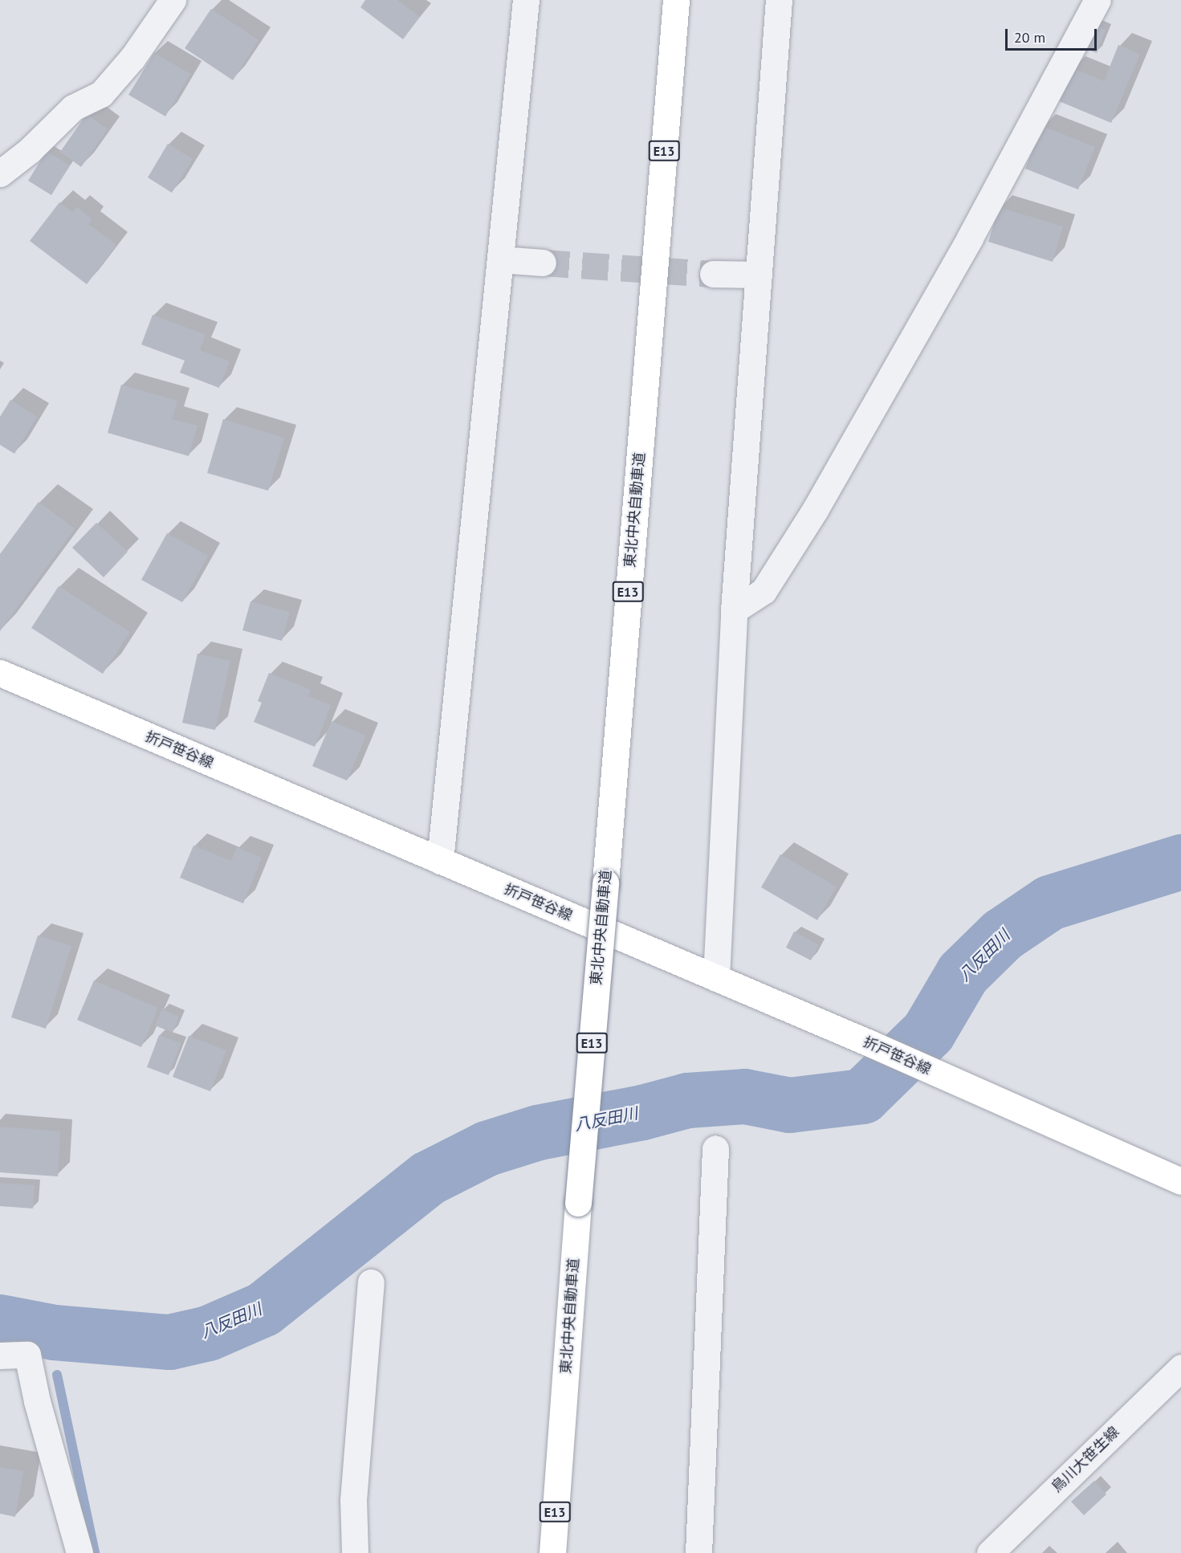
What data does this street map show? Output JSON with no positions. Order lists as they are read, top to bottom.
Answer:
{
  "streets": {
    "main road": ["E13", "東北中央自動車道", "折戸笹谷線"],
    "street": ["鳥川大笹生線"]
  },
  "water": ["八反田川"],
  "scale_bar": "20 m"
}
